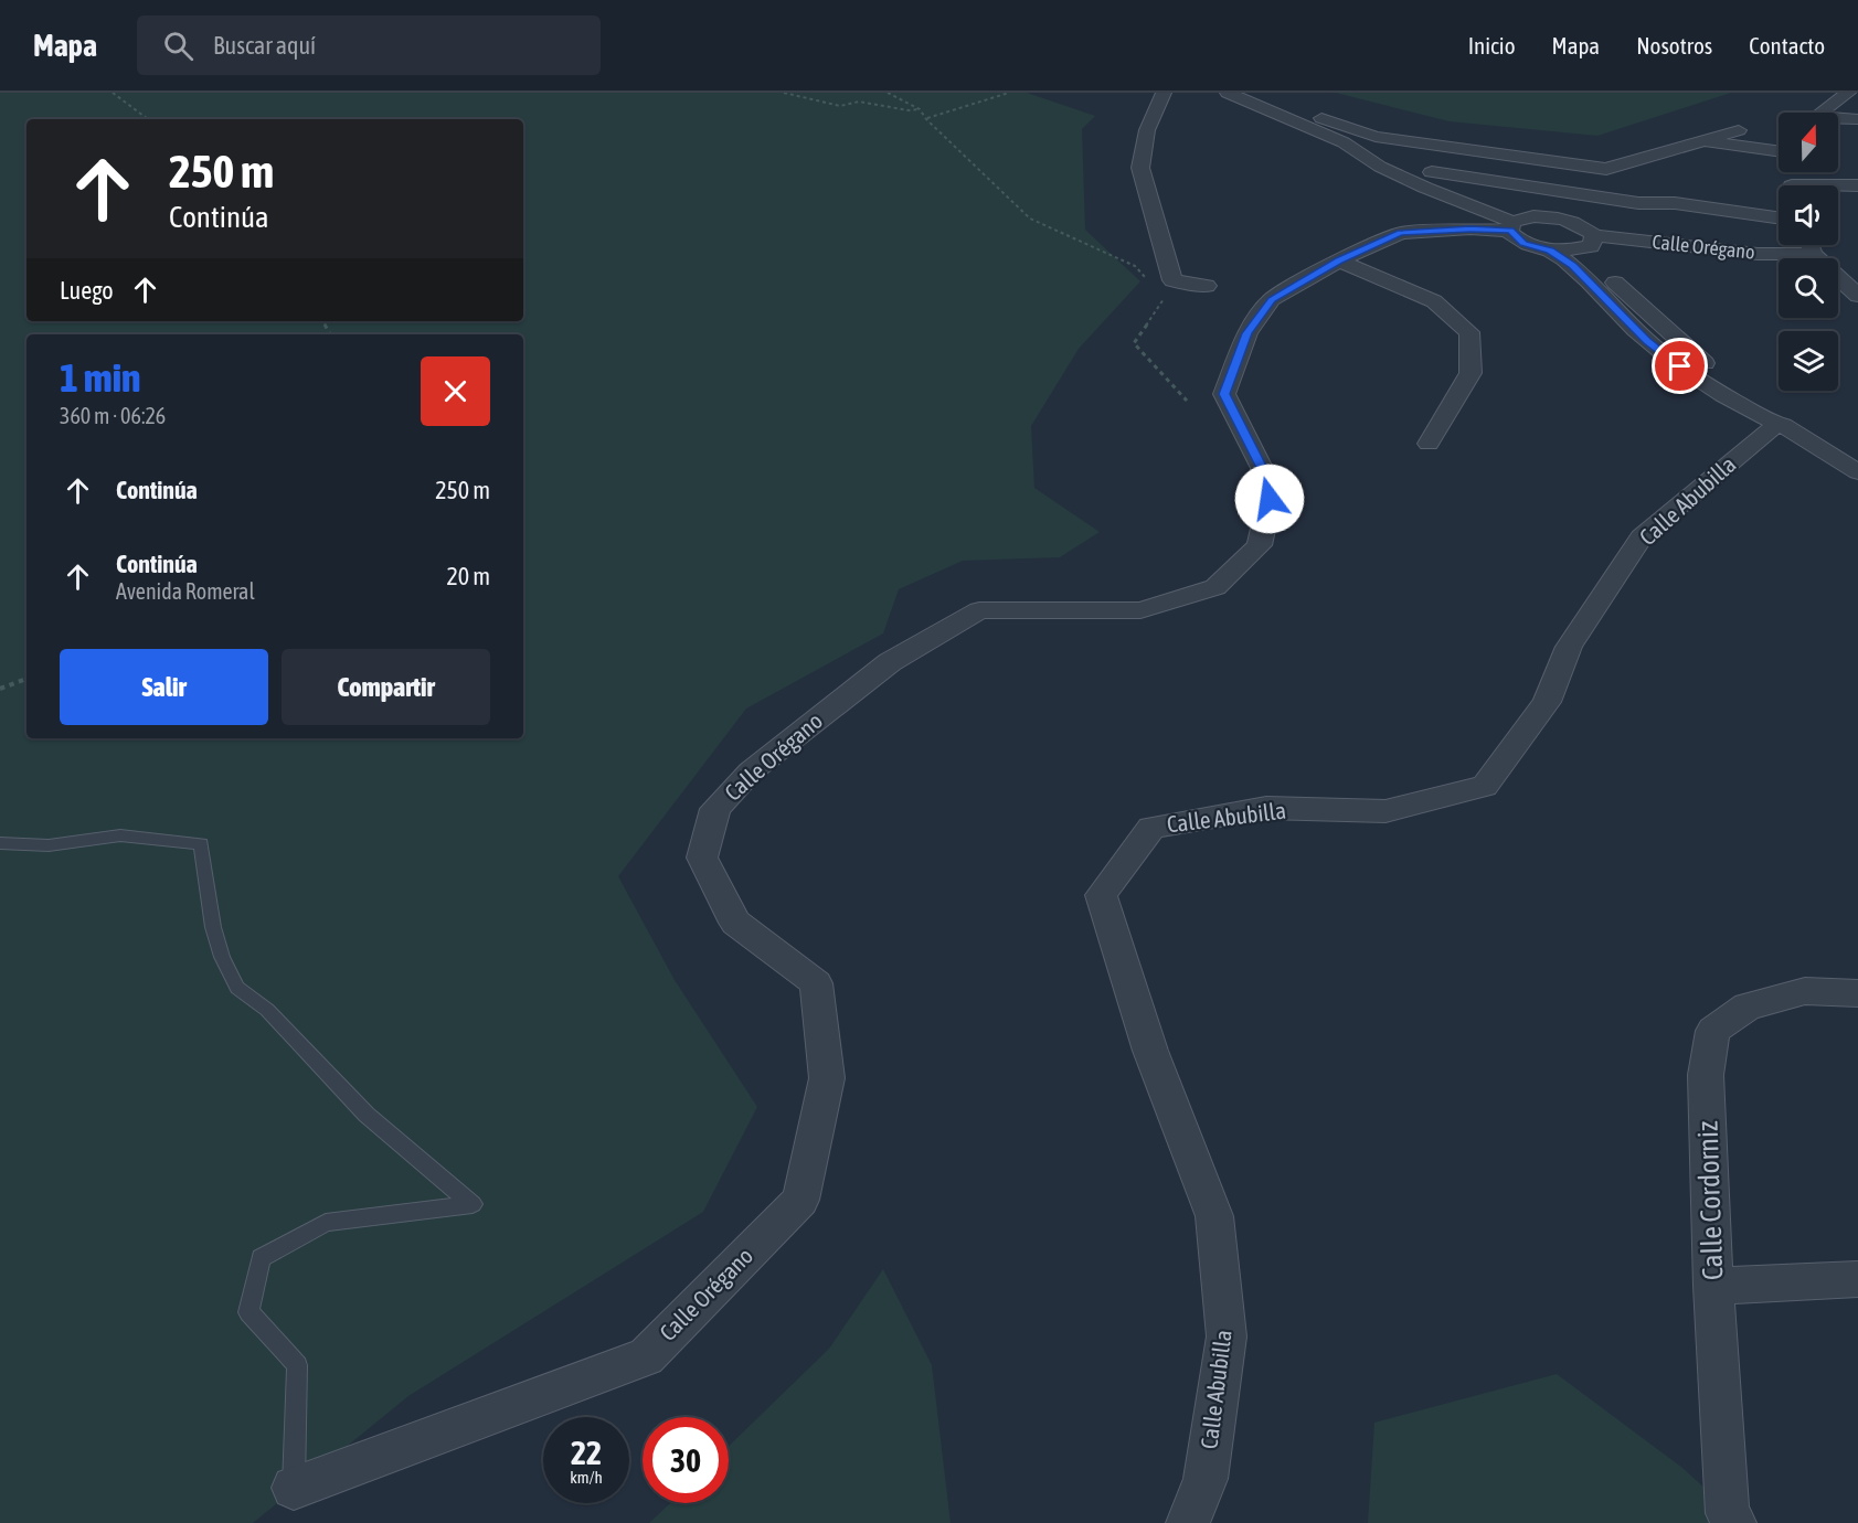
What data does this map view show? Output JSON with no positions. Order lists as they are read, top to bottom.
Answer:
{
  "streets": {
    "street": ["Calle Orégano", "Calle Abubilla", "Calle Cordorniz"]
  },
  "north": "top",
  "page": {
    "header": "Mapa",
    "search": "Buscar aquí",
    "nav": [
      "Inicio",
      "Mapa",
      "Nosotros",
      "Contacto"
    ],
    "turn": ["250 m", "Continúa"],
    "then": "Luego",
    "heading": ["1 min", "360 m · 06:26"],
    "list": [
      {
        "name": "Continúa",
        "value": "250 m"
      },
      {
        "name": "Continúa",
        "note": "Avenida Romeral",
        "value": "20 m"
      }
    ],
    "buttons": ["Salir", "Compartir"],
    "speed": "22 km/h",
    "limit": "30"
  }
}
